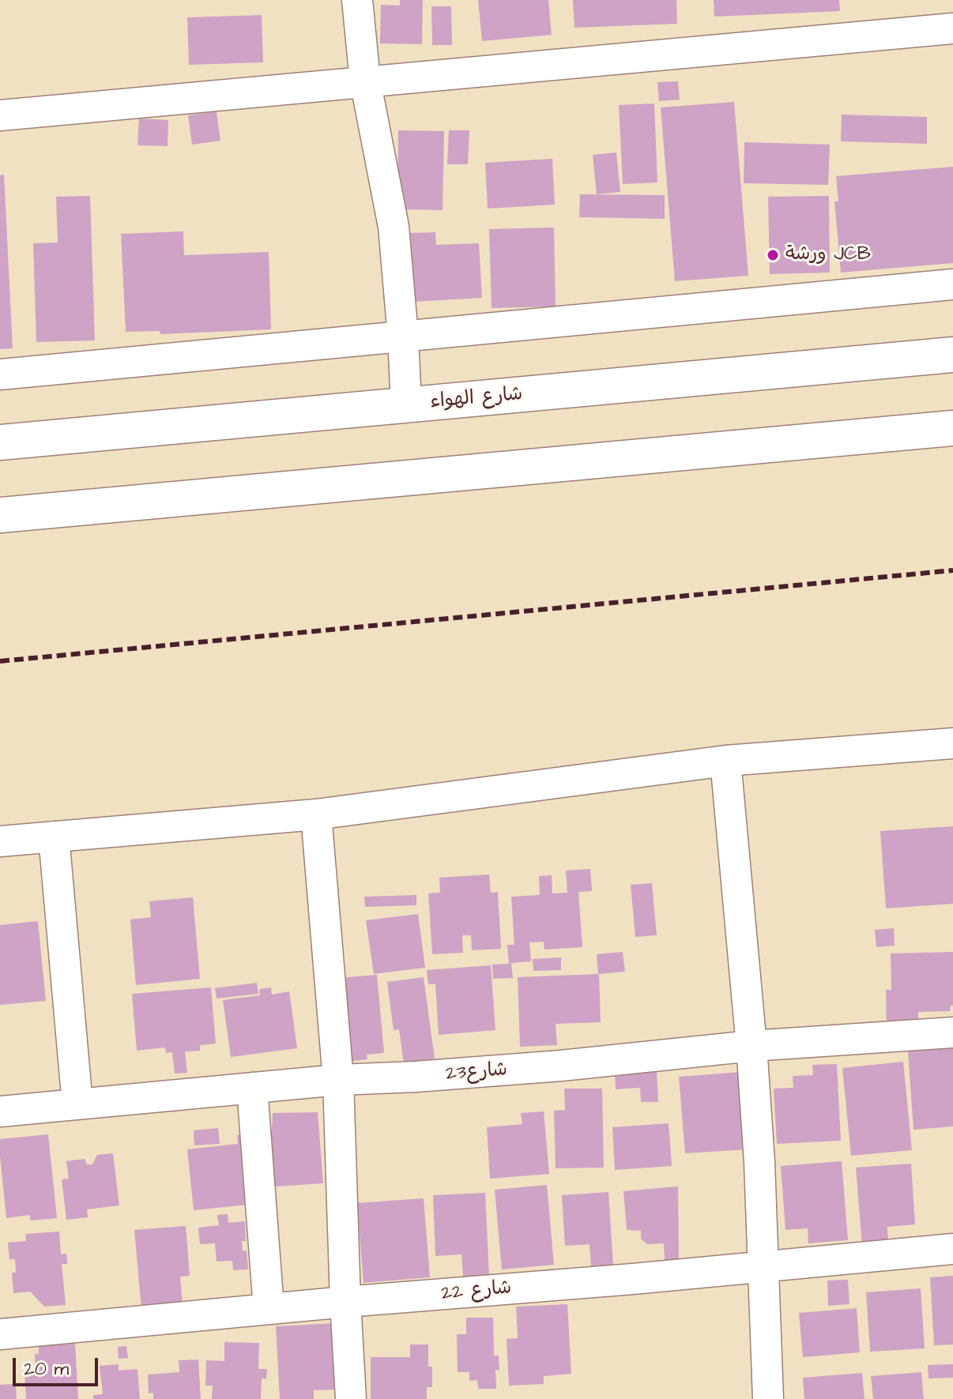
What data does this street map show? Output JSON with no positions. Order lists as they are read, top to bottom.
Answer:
{
  "streets": {
    "highway": ["شارع الهواء"],
    "street": ["شارع23", "شارع 22"]
  },
  "places": ["ورشة JCB"],
  "scale_bar": "20 m"
}
